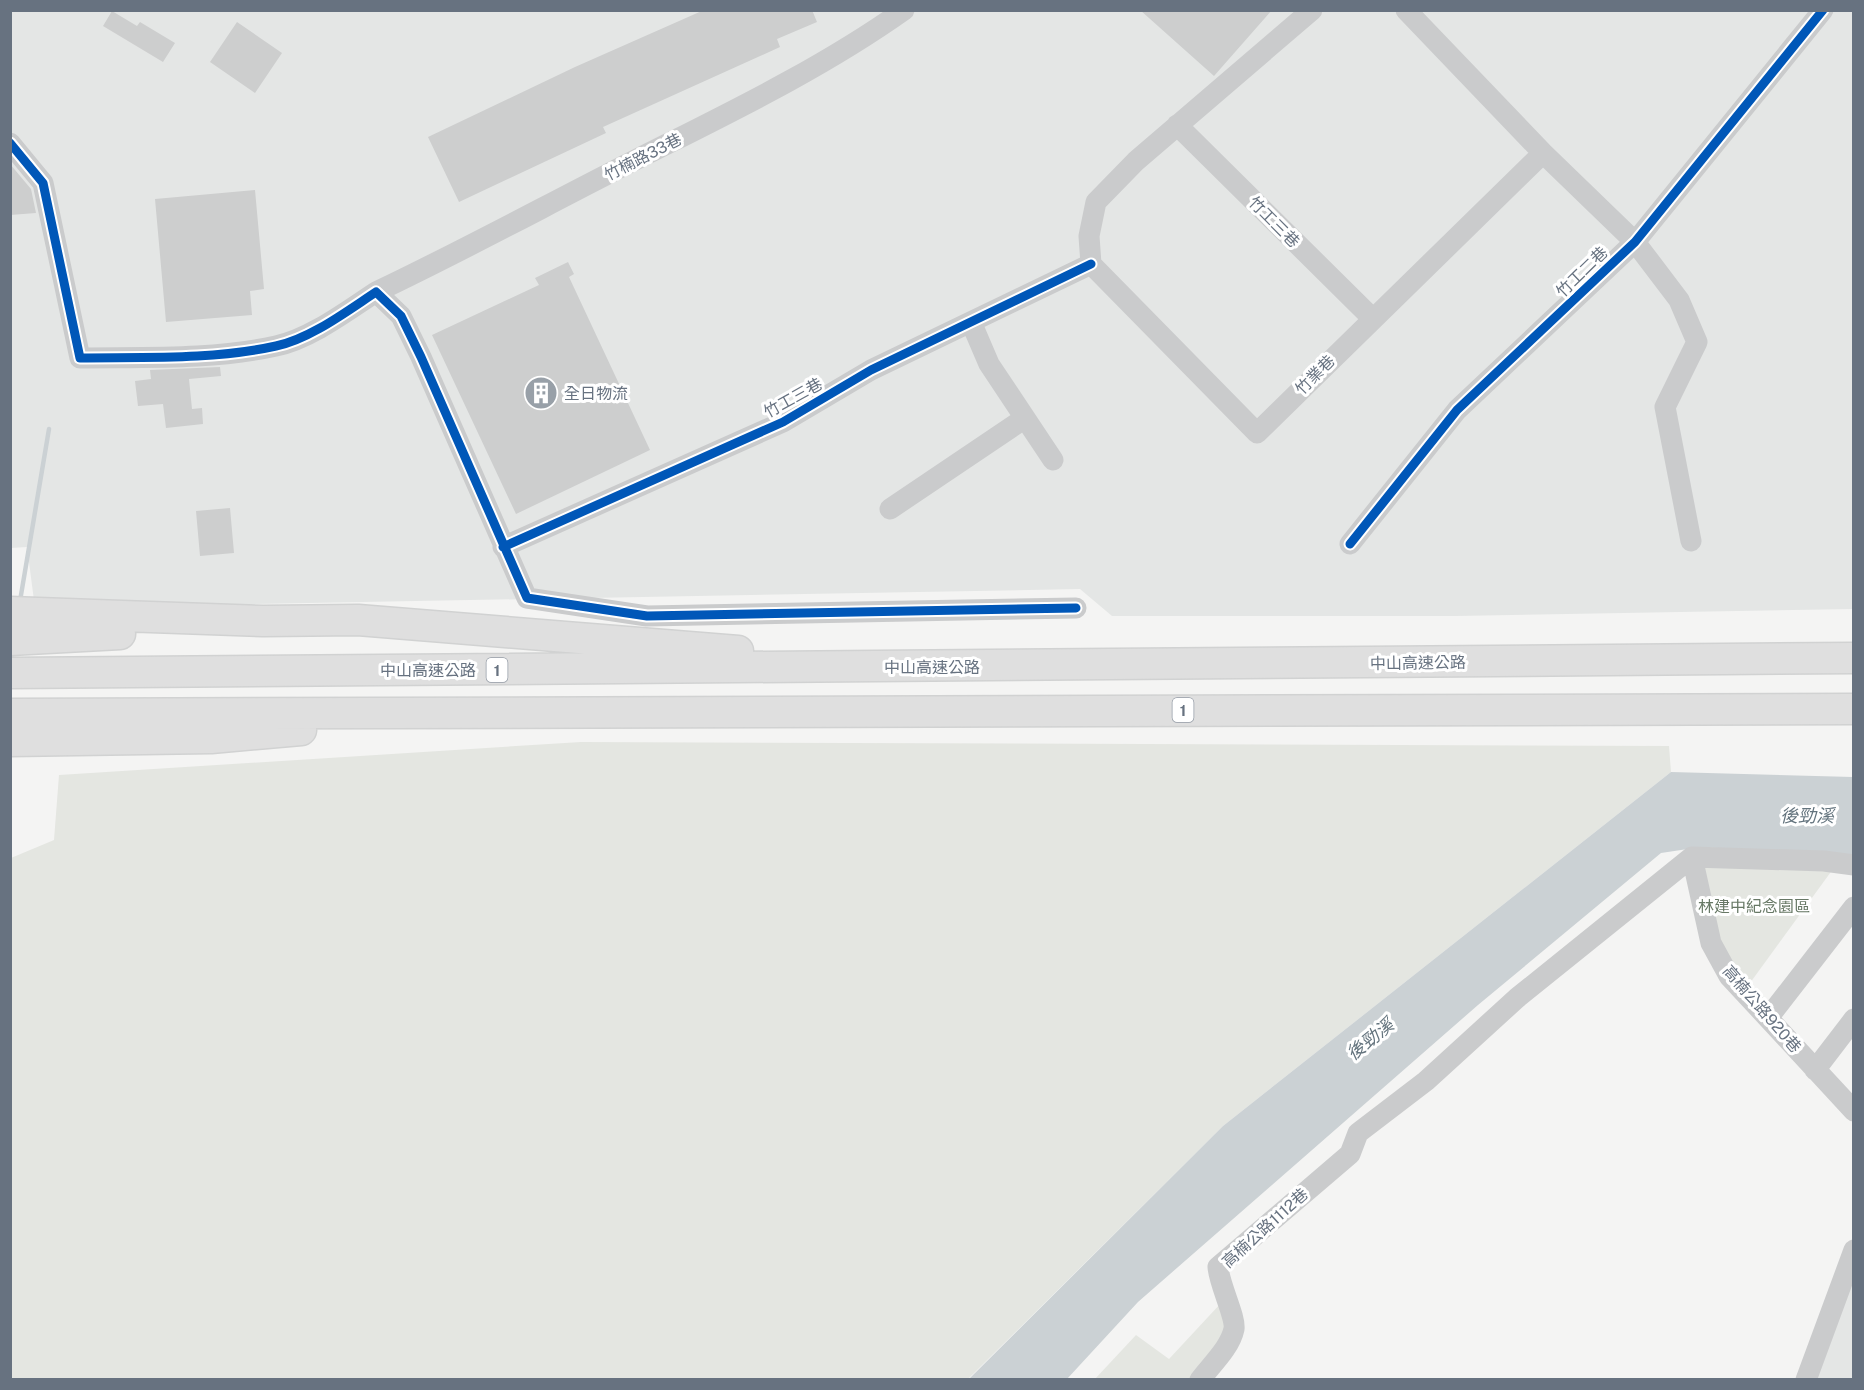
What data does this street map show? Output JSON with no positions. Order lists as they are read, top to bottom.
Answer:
{
  "streets": {
    "highway": ["中山高速公路", "1"],
    "street": [
      "竹楠路33巷",
      "竹工三巷",
      "竹工二巷",
      "竹業巷",
      "高楠公路920巷",
      "高楠公路1112巷"
    ]
  },
  "crossings": [
    ["竹工三巷", "竹業巷"],
    ["高楠公路920巷", "高楠公路1112巷"]
  ],
  "water": ["後勁溪"],
  "parks": ["林建中紀念園區"],
  "places": {
    "building": ["全日物流"]
  }
}
